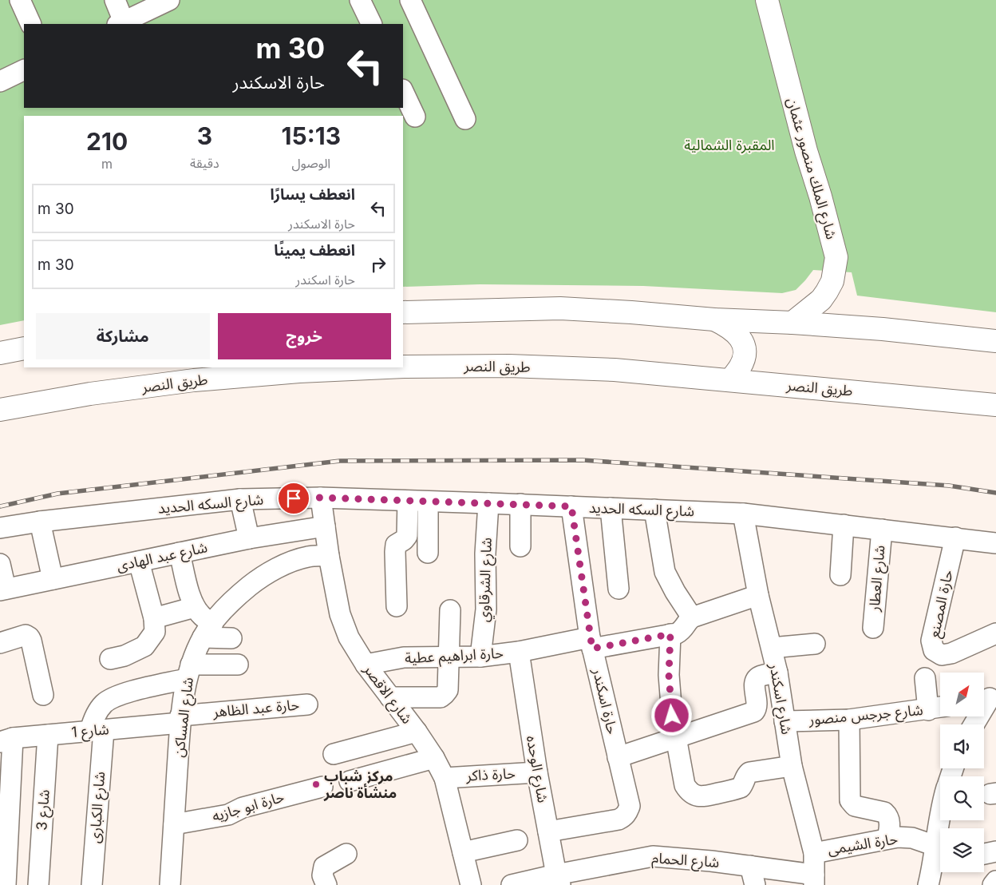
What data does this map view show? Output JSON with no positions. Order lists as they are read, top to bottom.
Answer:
{
  "streets": {
    "main road": ["شارع الملك منصور عثمان", "طريق النصر"],
    "street": [
      "شارع السكه الحديد",
      "شارع عبد الهادى",
      "شارع العطار",
      "شارع الشرقاوي",
      "حارة المصنع",
      "حارة ابراهيم عطية",
      "شارع الاقصر",
      "شارع اسكندر",
      "حارة اسكندر",
      "حارة عبد الظاهر",
      "شارع جرجس منصور",
      "شارع المساكن",
      "شارع 1",
      "شارع الوحده",
      "حارة ذاكر",
      "حارة ابو جازيه",
      "شارع الكبارى",
      "شارع 3",
      "حارة الشيمى",
      "شارع الحمام"
    ]
  },
  "crossings": [
    ["شارع السكه الحديد", "شارع العطار"],
    ["شارع السكه الحديد", "شارع الشرقاوي"],
    ["شارع السكه الحديد", "حارة المصنع"],
    ["شارع السكه الحديد", "شارع الاقصر"],
    ["شارع السكه الحديد", "شارع اسكندر"],
    ["شارع السكه الحديد", "حارة اسكندر"],
    ["شارع عبد الهادى", "شارع الاقصر"],
    ["شارع الشرقاوي", "حارة ابراهيم عطية"],
    ["حارة ابراهيم عطية", "شارع الاقصر"],
    ["حارة ابراهيم عطية", "حارة اسكندر"],
    ["حارة ابراهيم عطية", "شارع الوحده"],
    ["شارع الاقصر", "شارع المساكن"],
    ["شارع الاقصر", "حارة ذاكر"],
    ["شارع اسكندر", "شارع جرجس منصور"],
    ["شارع اسكندر", "حارة الشيمى"],
    ["شارع اسكندر", "شارع الحمام"],
    ["حارة اسكندر", "شارع الوحده"],
    ["حارة عبد الظاهر", "شارع المساكن"],
    ["حارة عبد الظاهر", "شارع 1"],
    ["شارع المساكن", "شارع 1"],
    ["شارع المساكن", "حارة ابو جازيه"],
    ["شارع المساكن", "شارع الكبارى"],
    ["شارع 1", "شارع الكبارى"],
    ["شارع 1", "شارع 3"],
    ["شارع الوحده", "حارة ذاكر"],
    ["شارع الوحده", "شارع الحمام"]
  ],
  "parks": ["المقبرة الشمالية"],
  "places": ["مركز شباب منشأة ناصر"],
  "north": "top right",
  "page": {
    "turn": ["30 m", "حارة الاسكندر"],
    "eta": [
      "15:13",
      "الوصول",
      "3",
      "دقيقة",
      "210",
      "m"
    ],
    "list": [
      {
        "name": "انعطف يسارًا",
        "note": "حارة الاسكندر",
        "value": "30 m"
      },
      {
        "name": "انعطف يمينًا",
        "note": "حارة اسكندر",
        "value": "30 m"
      }
    ],
    "buttons": ["خروج", "مشاركة"]
  }
}
